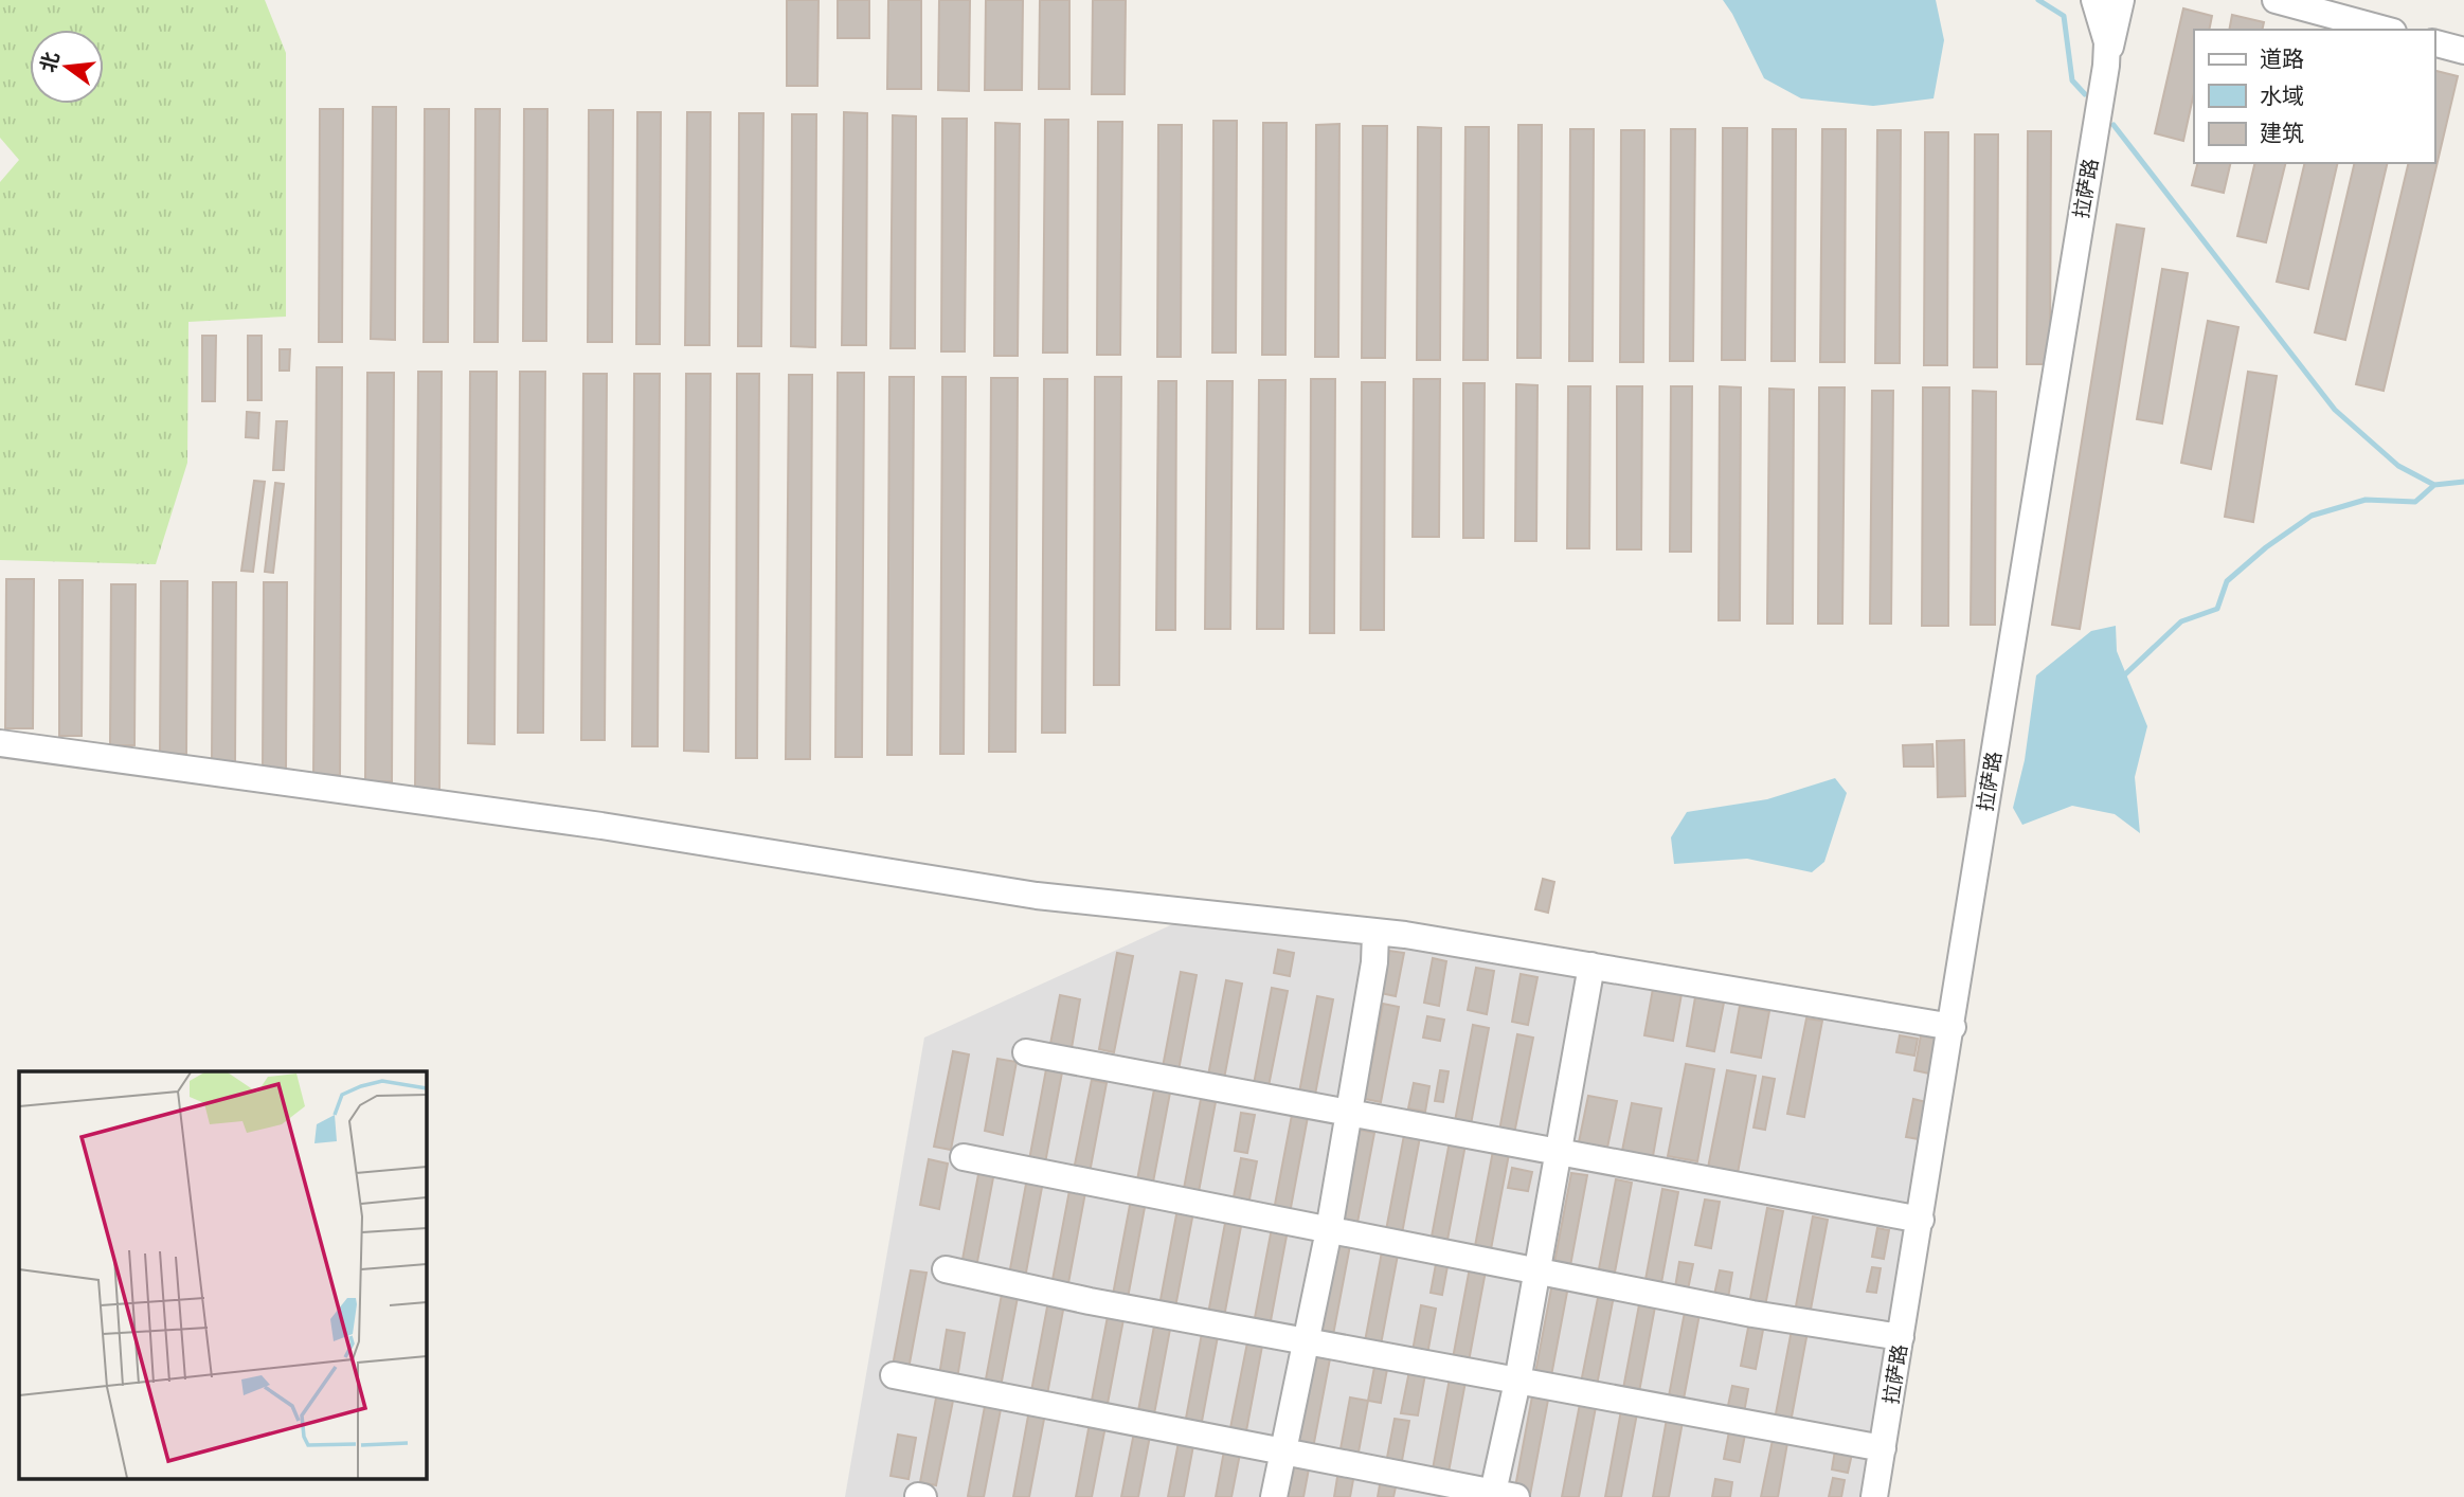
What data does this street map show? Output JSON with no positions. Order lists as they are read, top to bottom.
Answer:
{
  "streets": {
    "street": ["拉萨路"]
  },
  "legend": ["道路", "水域", "建筑"],
  "north": "left"
}
